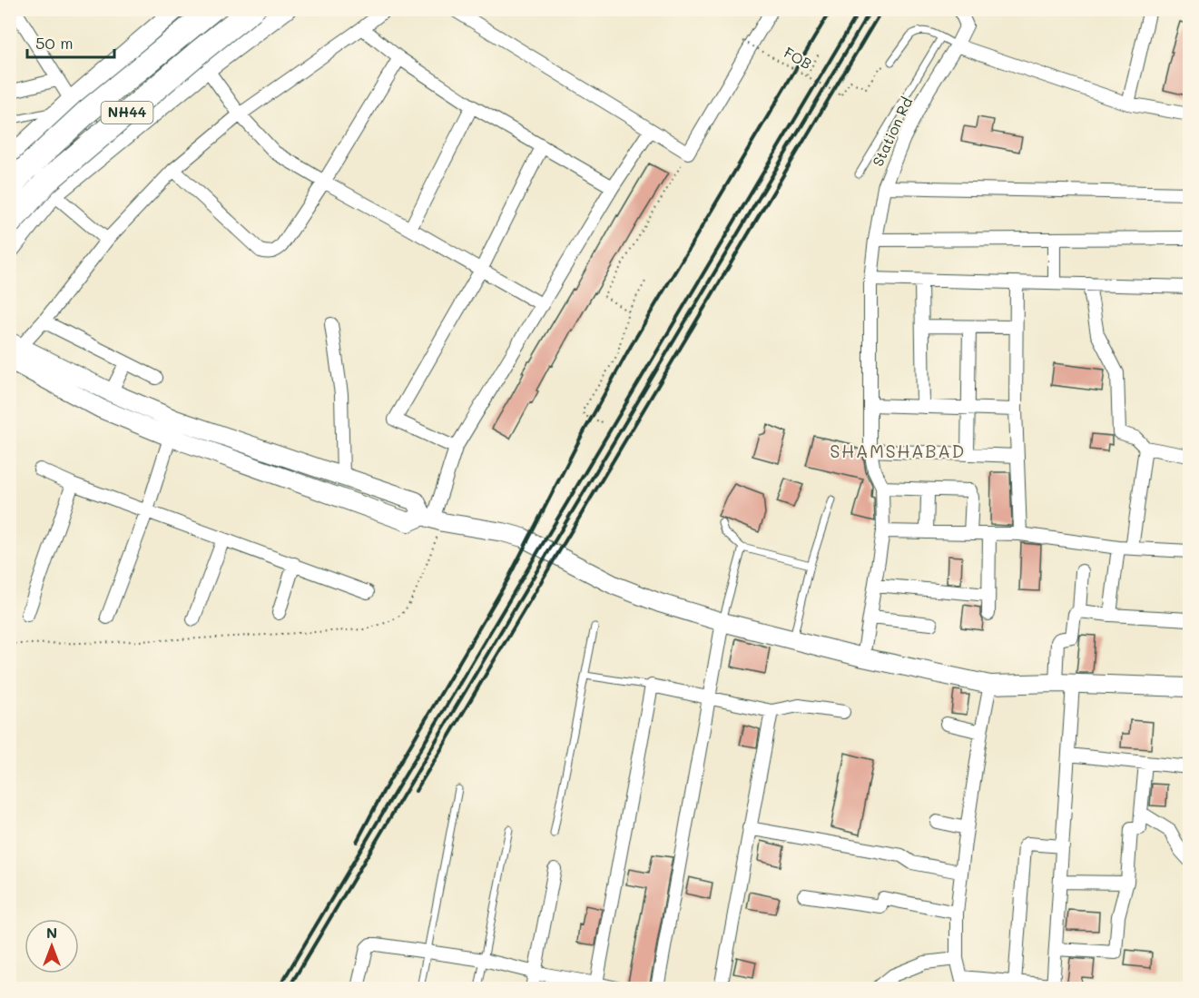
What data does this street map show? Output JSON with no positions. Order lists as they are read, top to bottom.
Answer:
{
  "streets": {
    "highway": ["NH44"],
    "street": ["Station Rd"],
    "path": ["FOB"]
  },
  "districts": ["SHAMSHABAD"],
  "scale_bar": "50 m",
  "north": "top"
}
